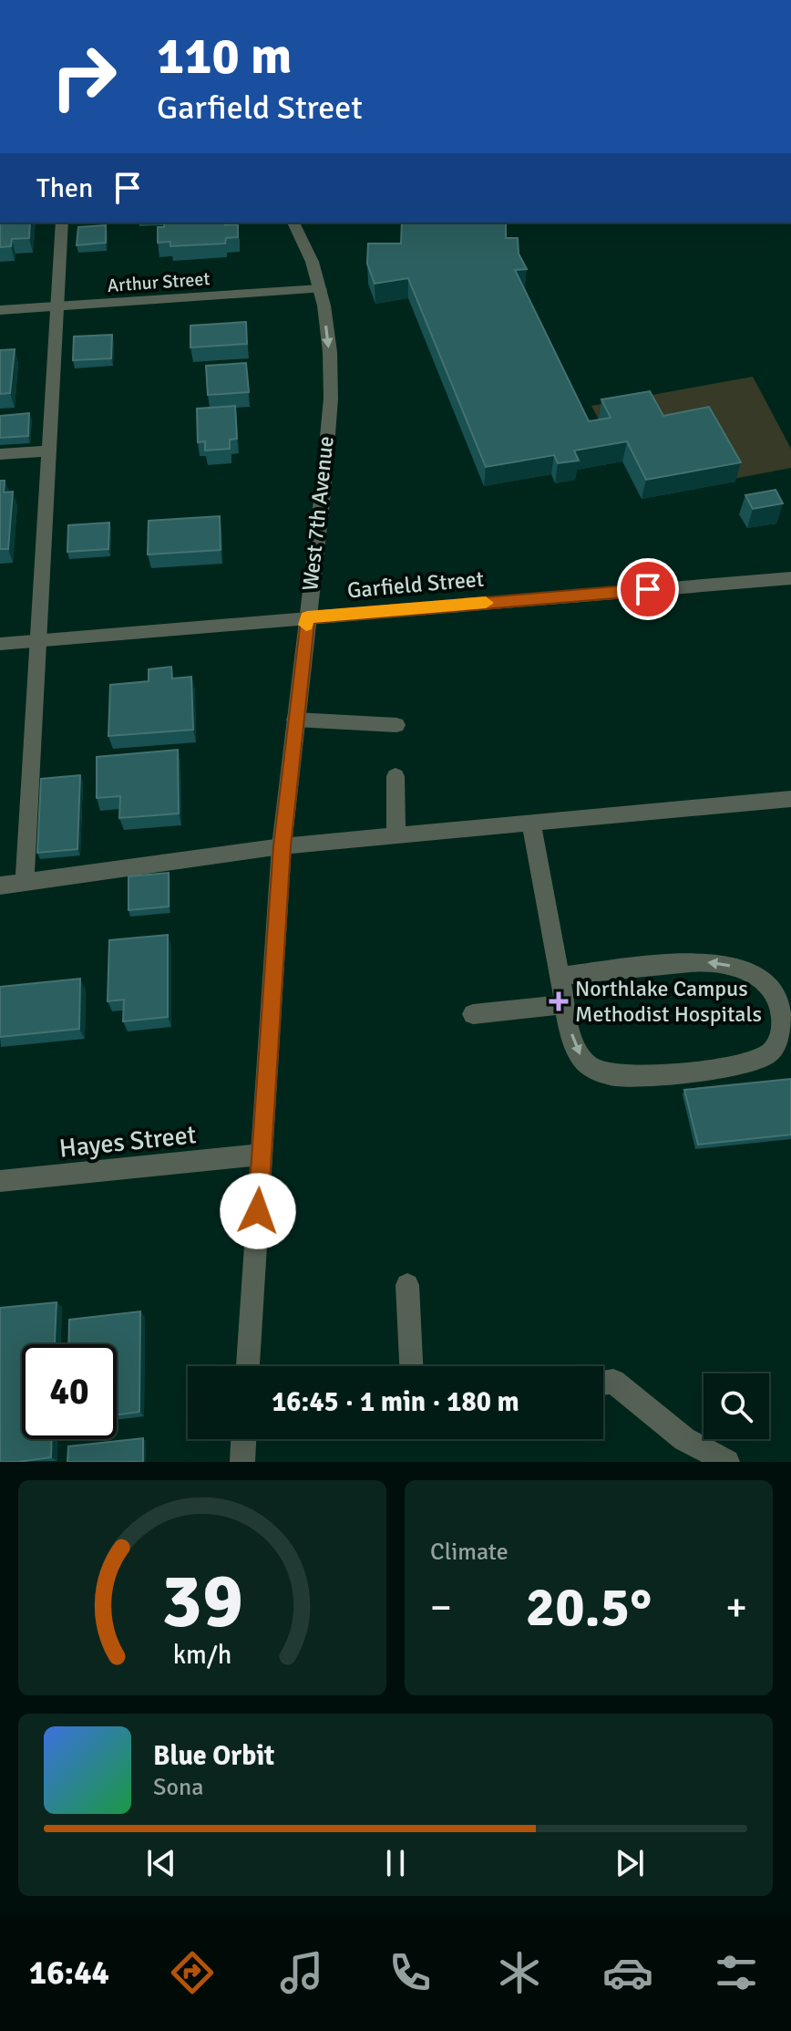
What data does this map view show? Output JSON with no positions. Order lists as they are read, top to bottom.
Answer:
{
  "streets": {
    "street": [
      "Arthur Street",
      "West 7th Avenue",
      "Garfield Street",
      "Hayes Street"
    ]
  },
  "crossings": [
    ["Arthur Street", "West 7th Avenue"],
    ["West 7th Avenue", "Garfield Street"],
    ["West 7th Avenue", "Hayes Street"]
  ],
  "places": {
    "health": ["Northlake Campus Methodist Hospitals"]
  },
  "page": {
    "turn": ["110 m", "Garfield Street"],
    "then": "Then",
    "limit": "40",
    "trip": "16:45 · 1 min · 180 m",
    "tile": "Climate",
    "heat": ["−", "20.5°", "+"],
    "song": ["Blue Orbit", "Sona"],
    "tabs": "16:44",
    "gauge": ["39", "km/h"]
  }
}
